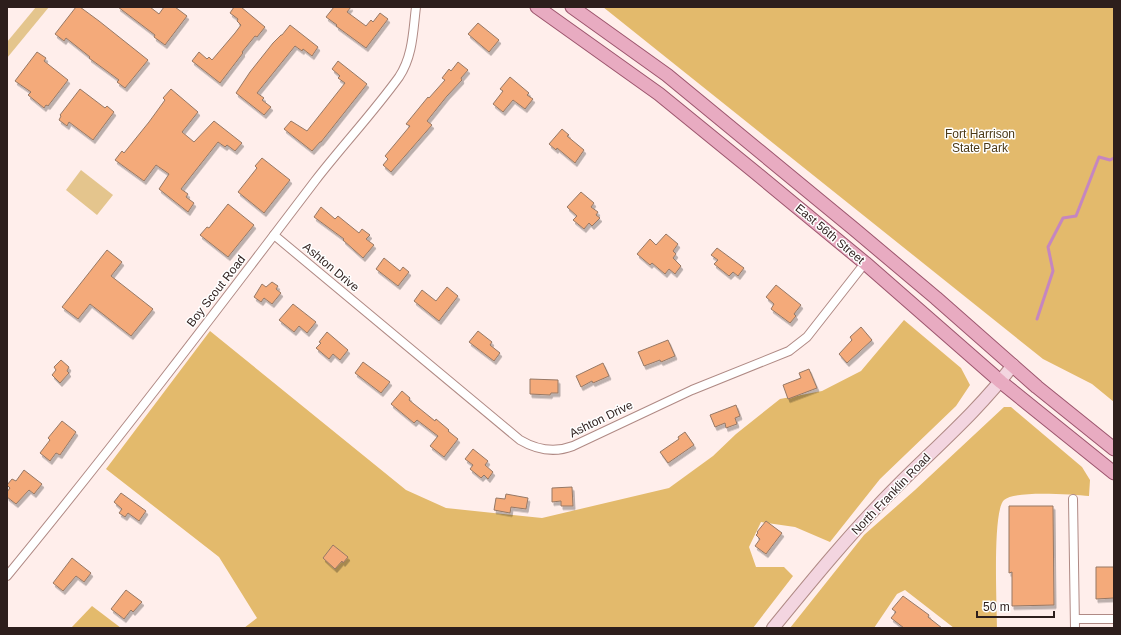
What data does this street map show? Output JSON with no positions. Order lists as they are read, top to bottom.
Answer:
{
  "streets": {
    "main road": ["East 56th Street", "North Franklin Road"],
    "street": ["Ashton Drive", "Boy Scout Road"]
  },
  "crossings": [
    ["East 56th Street", "Ashton Drive"],
    ["East 56th Street", "North Franklin Road"],
    ["Ashton Drive", "Boy Scout Road"]
  ],
  "parks": ["Fort Harrison State Park"],
  "scale_bar": "50 m"
}
